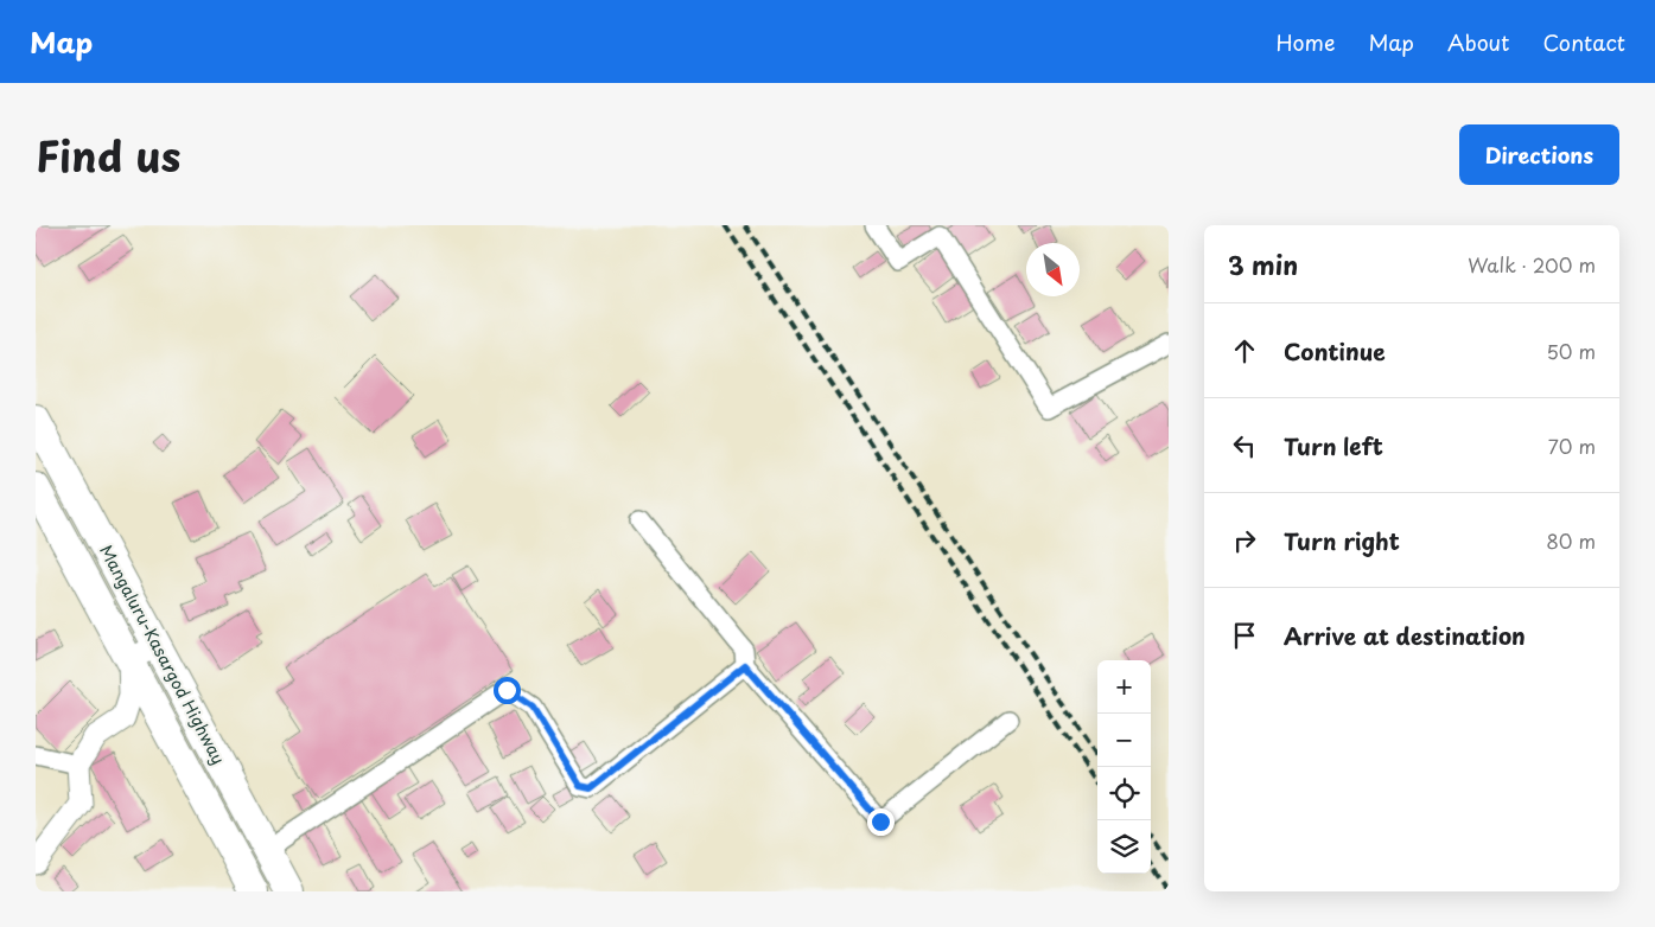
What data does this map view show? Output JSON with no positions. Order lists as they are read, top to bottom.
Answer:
{
  "streets": {
    "highway": ["Mangaluru-Kasargod Highway"]
  },
  "north": "bottom right",
  "page": {
    "header": "Map",
    "nav": [
      "Home",
      "Map",
      "About",
      "Contact"
    ],
    "title": "Find us",
    "buttons": "Directions",
    "heading": ["3 min", "Walk · 200 m"],
    "list": [
      ["Continue", "50 m"],
      ["Turn left", "70 m"],
      ["Turn right", "80 m"],
      "Arrive at destination"
    ],
    "map_buttons": ["+", "−"]
  }
}
